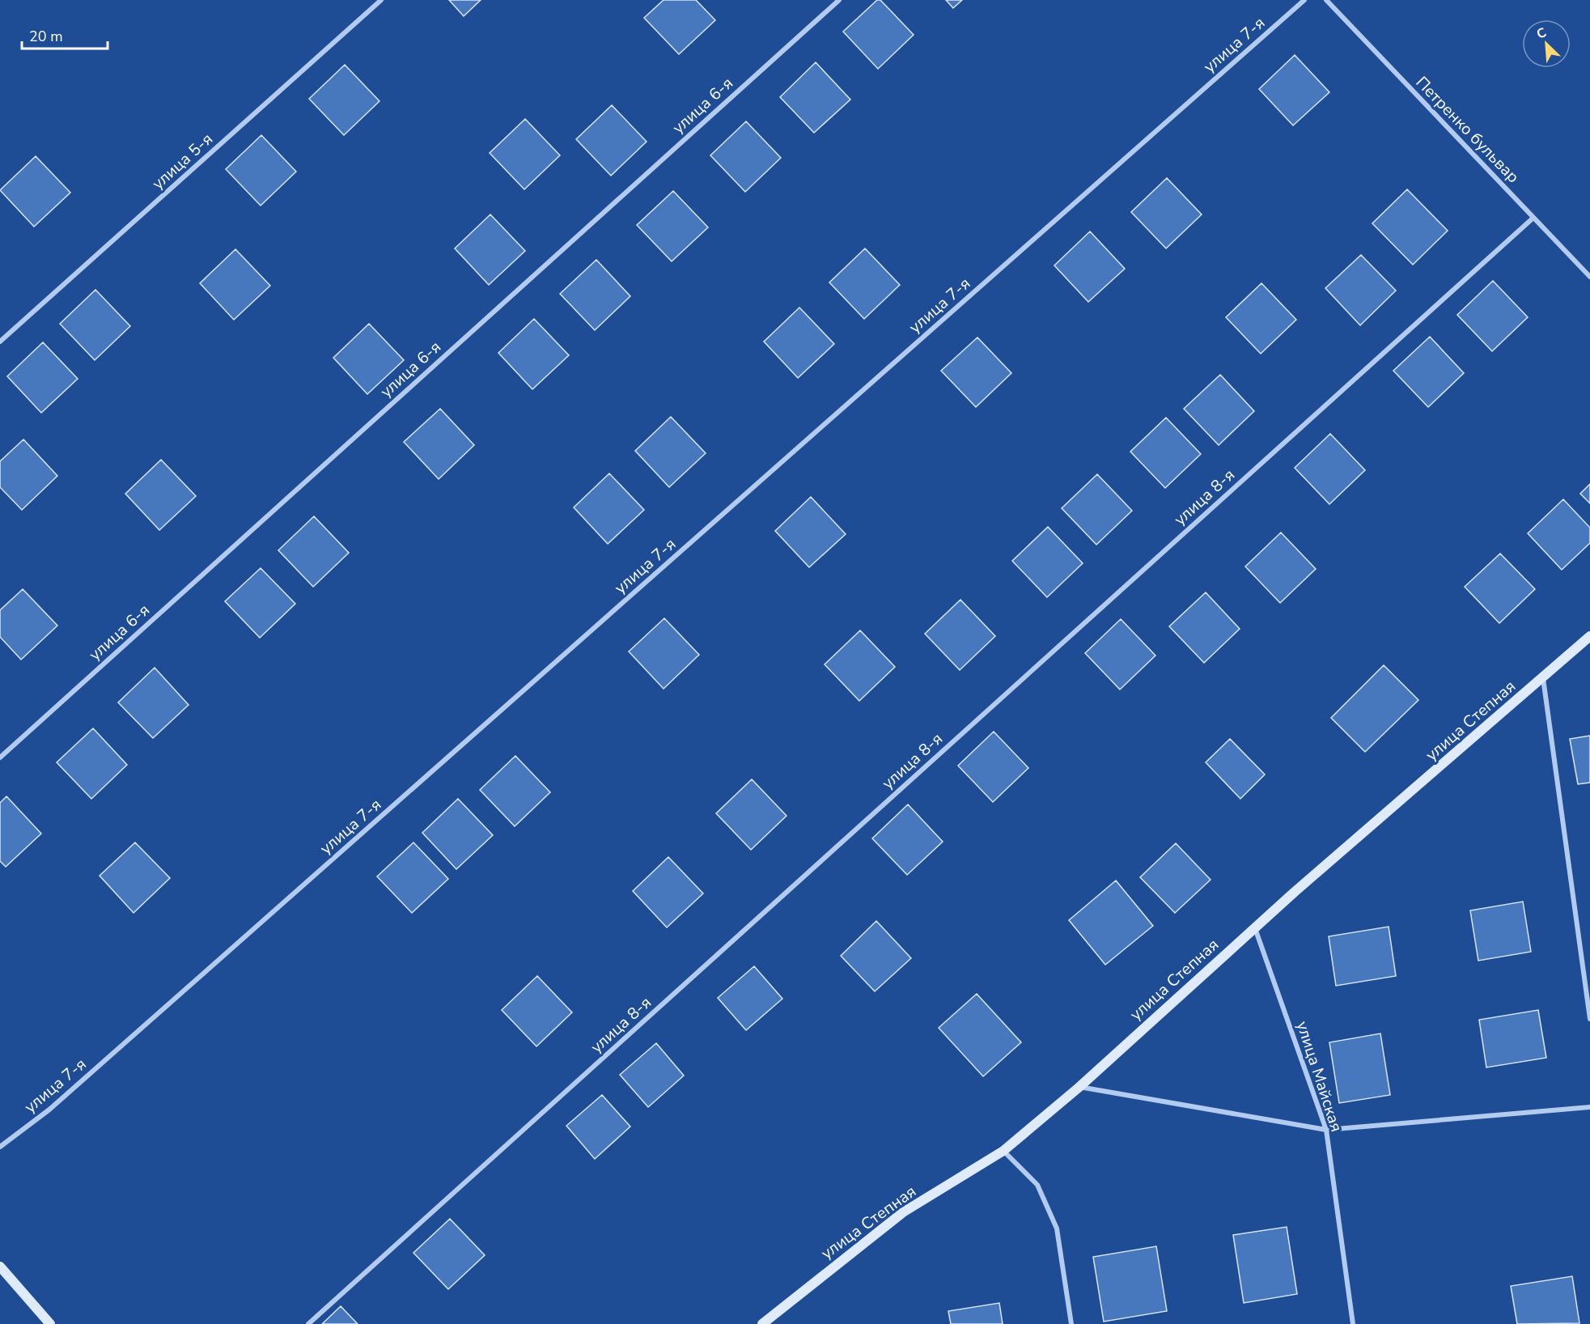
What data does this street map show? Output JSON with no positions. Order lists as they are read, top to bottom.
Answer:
{
  "streets": {
    "street": [
      "улица 7-я",
      "улица 6-я",
      "Петренко бульвар",
      "улица 5-я",
      "улица 8-я",
      "улица Степная",
      "улица Майская"
    ]
  },
  "crossings": [
    ["Петренко бульвар", "улица 8-я"],
    ["улица Степная", "улица Майская"]
  ],
  "scale_bar": "20 m",
  "north": "top left"
}
